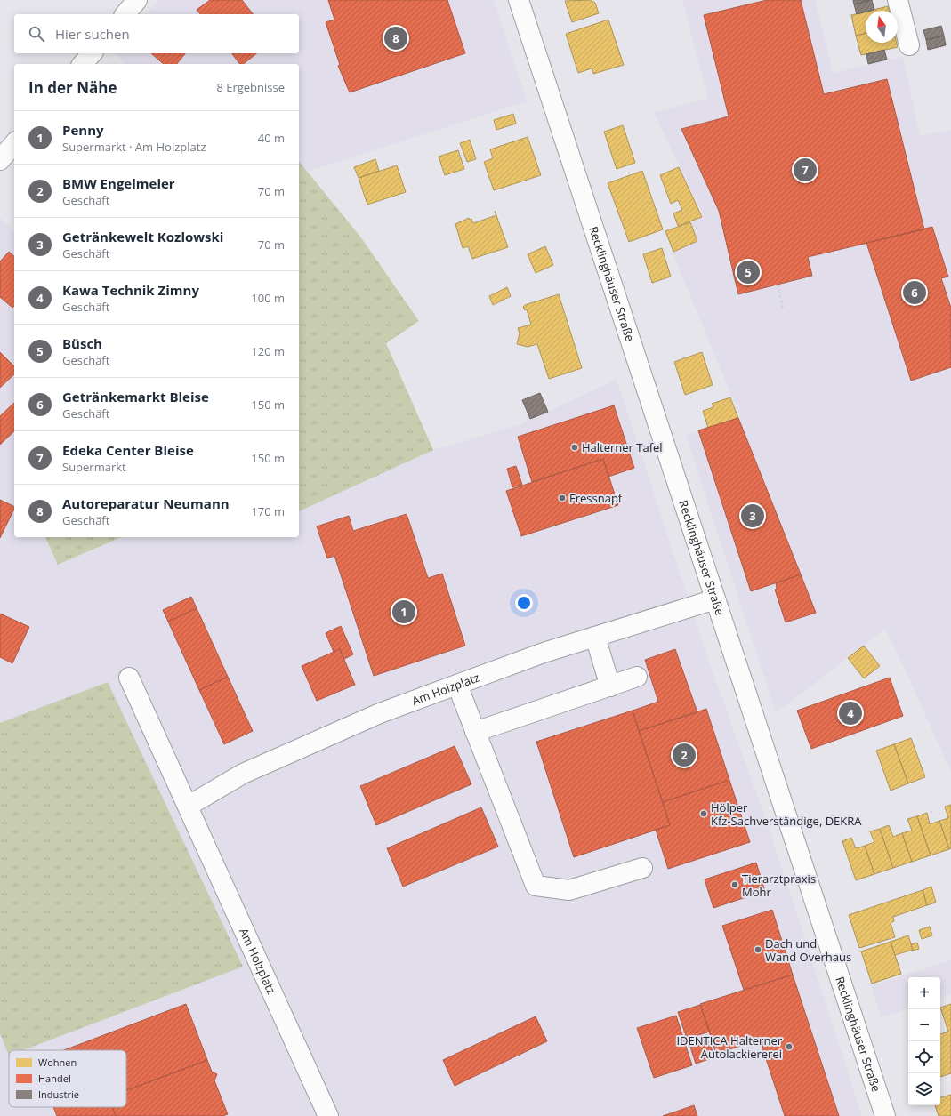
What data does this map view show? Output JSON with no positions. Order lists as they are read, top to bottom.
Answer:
{
  "streets": {
    "street": ["Recklinghäuser Straße", "Am Holzplatz"]
  },
  "crossings": [
    ["Recklinghäuser Straße", "Am Holzplatz"]
  ],
  "places": [
    "Halterner Tafel",
    "Fressnapf",
    "Hölper Kfz-Sachverständige, DEKRA",
    "Tierarztpraxis Mohr",
    "Dach und Wand Overhaus",
    "IDENTICA Halterner Autolackiererei"
  ],
  "legend": ["Wohnen", "Handel", "Industrie"],
  "north": "top",
  "page": {
    "search": "Hier suchen",
    "pins": [
      "8",
      "7",
      "5",
      "6",
      "3",
      "1",
      "4",
      "2"
    ],
    "heading": ["In der Nähe", "8 Ergebnisse"],
    "list": [
      {
        "mark": "1",
        "name": "Penny",
        "note": "Supermarkt · Am Holzplatz",
        "value": "40 m"
      },
      {
        "mark": "2",
        "name": "BMW Engelmeier",
        "note": "Geschäft",
        "value": "70 m"
      },
      {
        "mark": "3",
        "name": "Getränkewelt Kozlowski",
        "note": "Geschäft",
        "value": "70 m"
      },
      {
        "mark": "4",
        "name": "Kawa Technik Zimny",
        "note": "Geschäft",
        "value": "100 m"
      },
      {
        "mark": "5",
        "name": "Büsch",
        "note": "Geschäft",
        "value": "120 m"
      },
      {
        "mark": "6",
        "name": "Getränkemarkt Bleise",
        "note": "Geschäft",
        "value": "150 m"
      },
      {
        "mark": "7",
        "name": "Edeka Center Bleise",
        "note": "Supermarkt",
        "value": "150 m"
      },
      {
        "mark": "8",
        "name": "Autoreparatur Neumann",
        "note": "Geschäft",
        "value": "170 m"
      }
    ],
    "map_buttons": ["+", "−"]
  }
}
